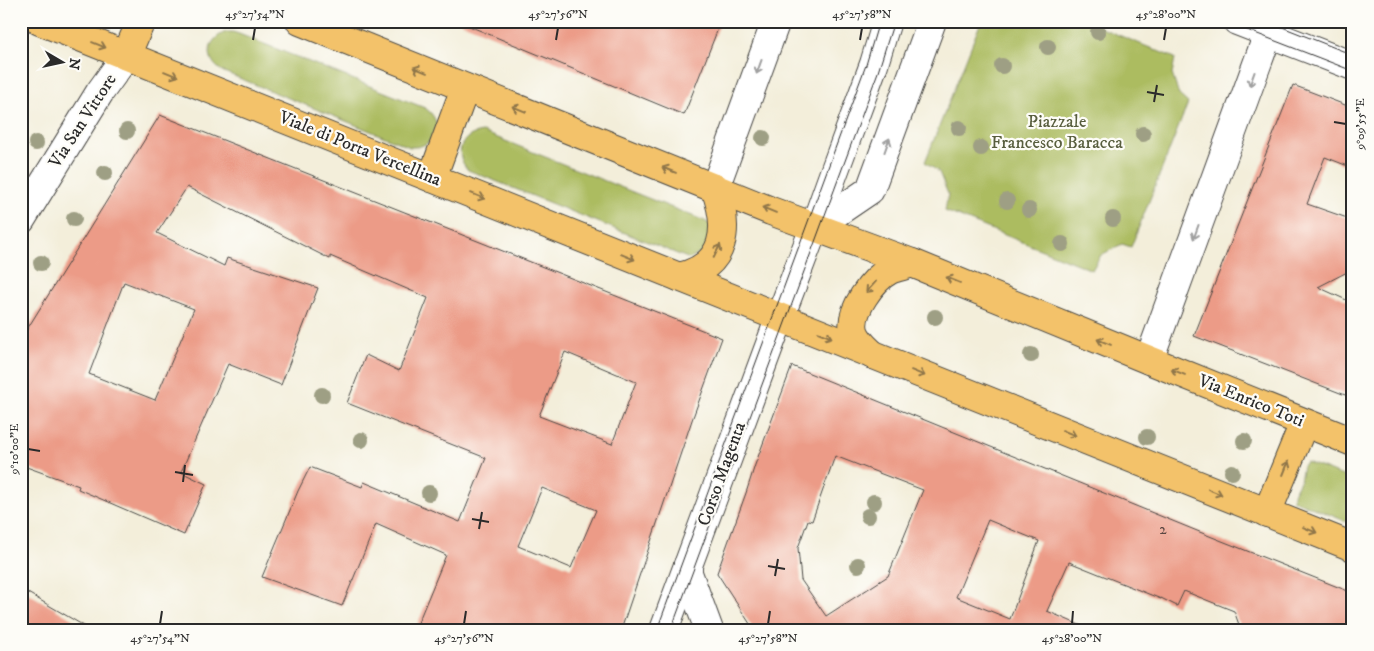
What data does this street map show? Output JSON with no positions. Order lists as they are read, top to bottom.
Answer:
{
  "streets": {
    "main road": ["Via San Vittore", "Viale di Porta Vercellina", "Via Enrico Toti"],
    "street": ["Corso Magenta"]
  },
  "crossings": [
    ["Via San Vittore", "Viale di Porta Vercellina"]
  ],
  "parks": ["Piazzale Francesco Baracca"],
  "house_numbers": ["2"],
  "north": "right",
  "coordinates": [
    "45°27'54\"N",
    "45°27'56\"N",
    "45°27'58\"N",
    "45°28'00\"N",
    "9°09'55\"E",
    "9°10'00\"E"
  ]
}
